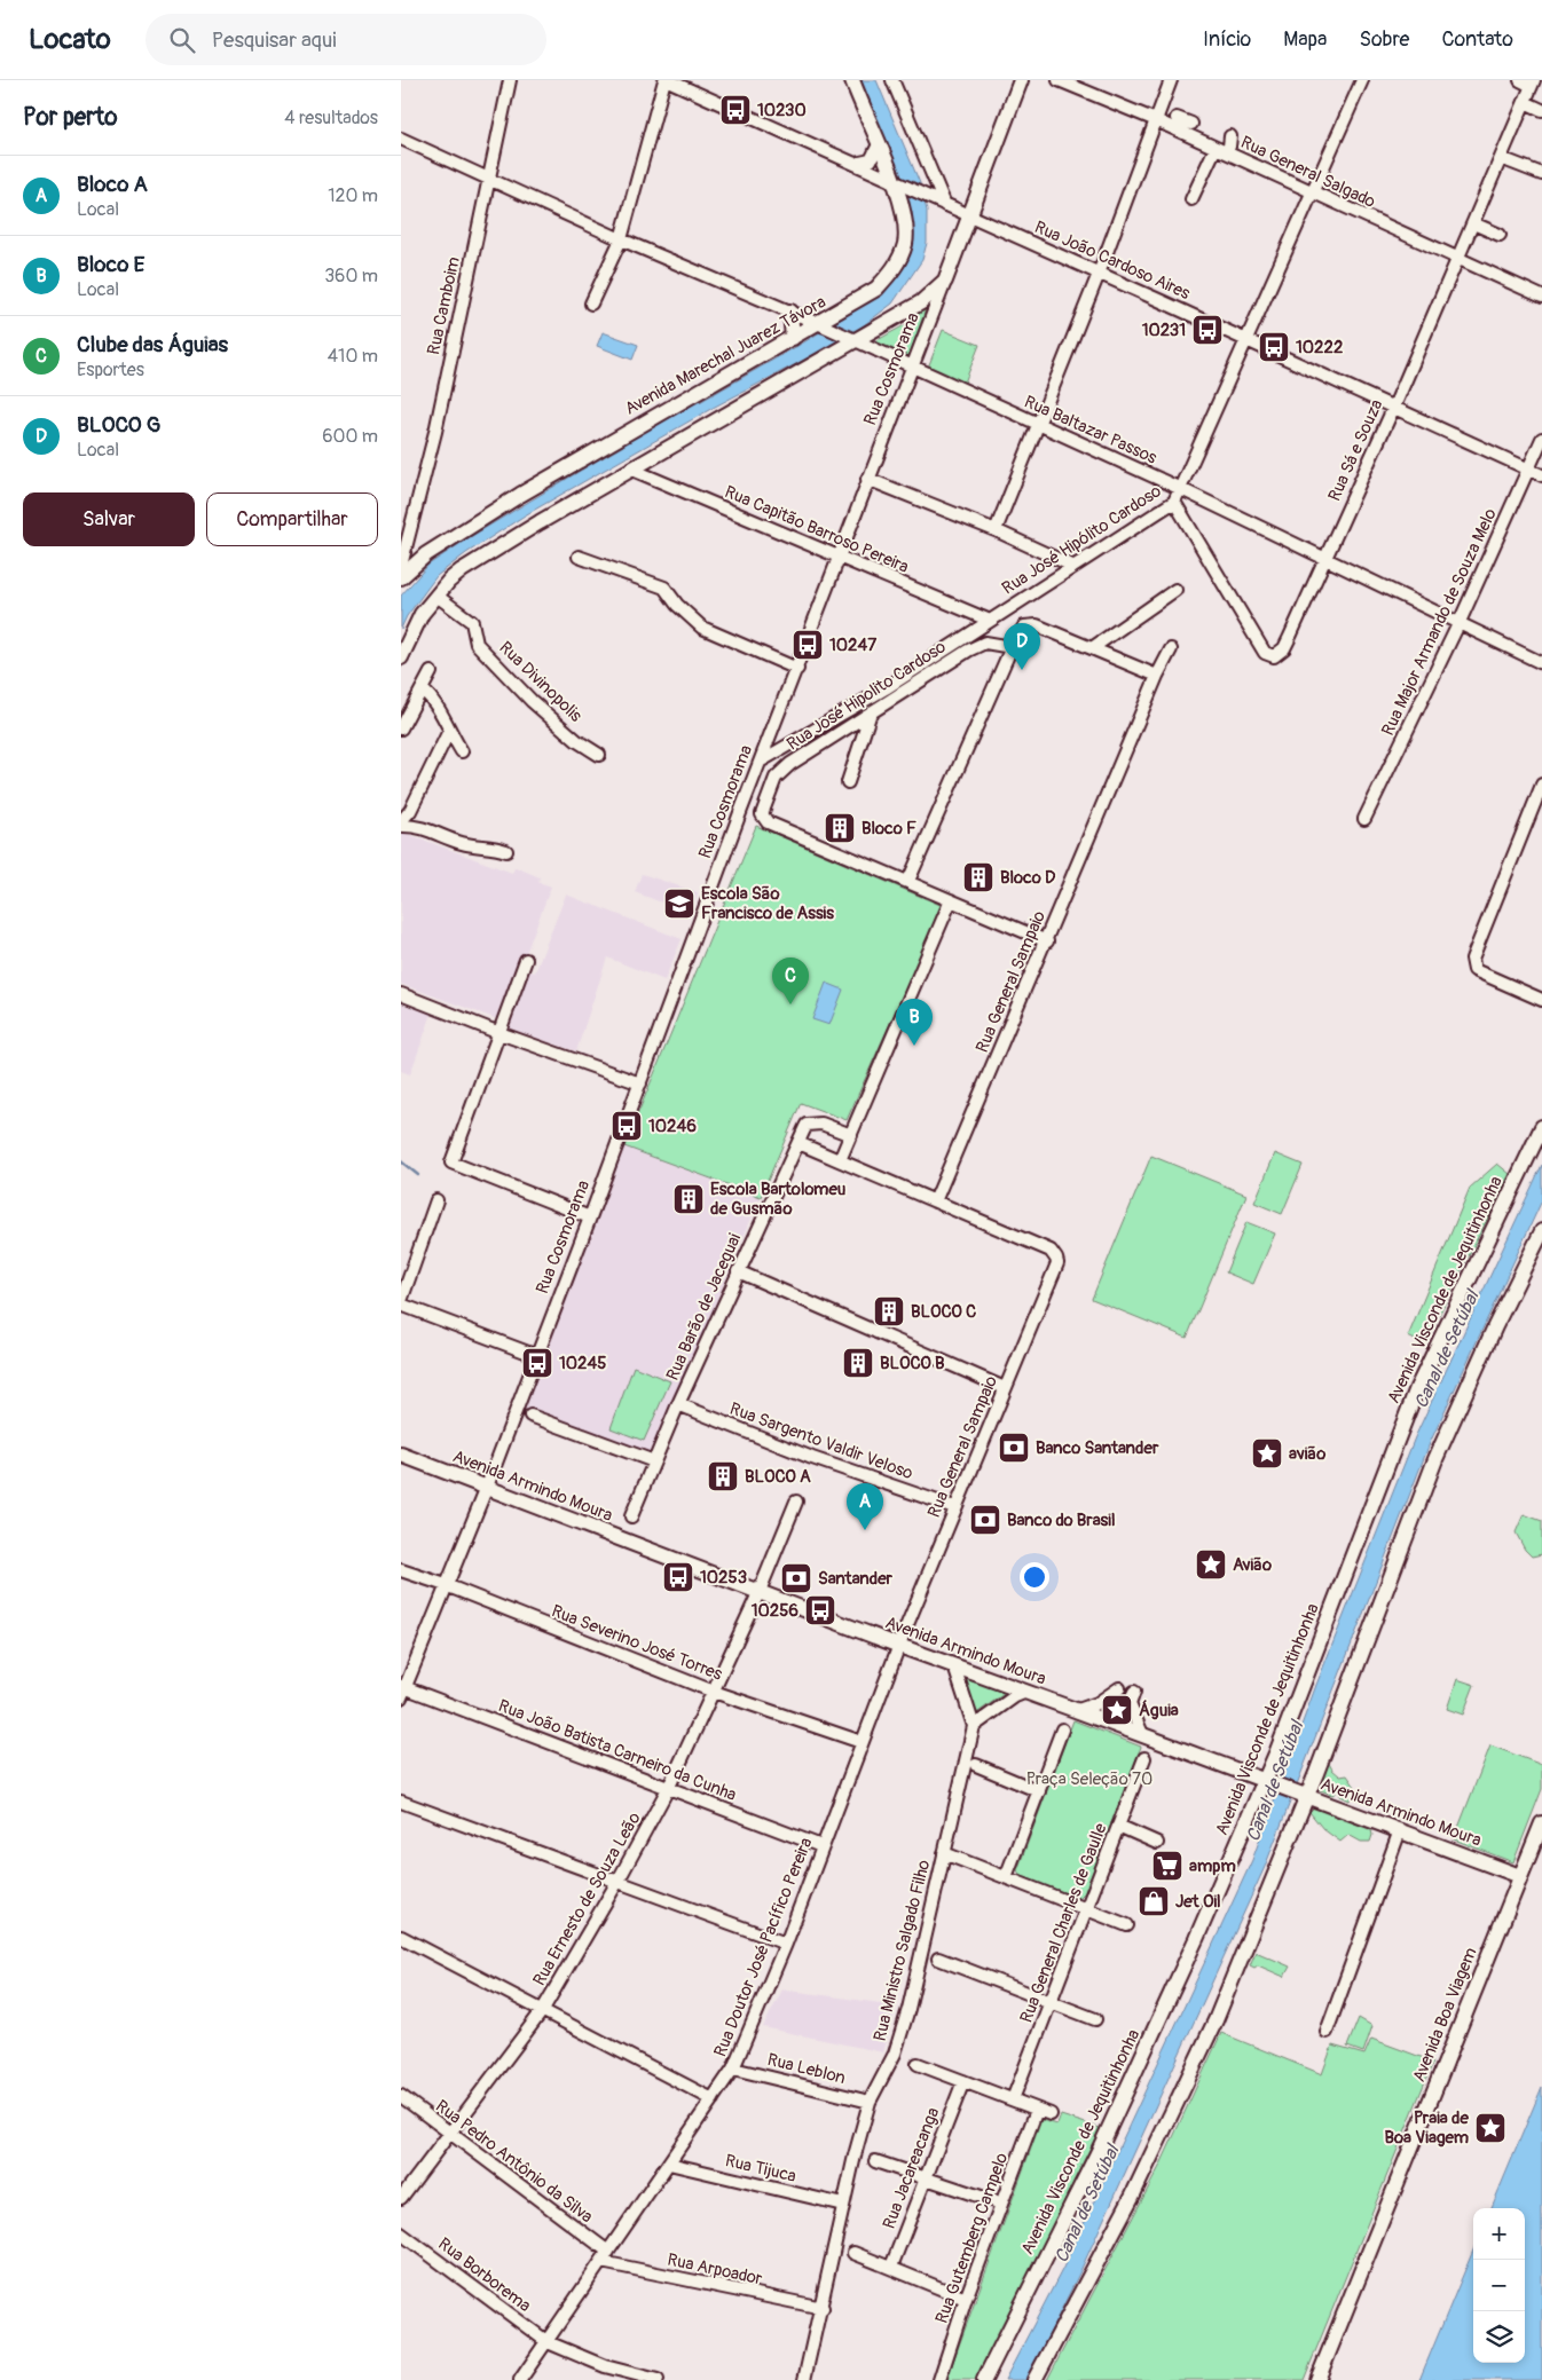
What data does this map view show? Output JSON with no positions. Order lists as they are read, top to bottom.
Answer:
{
  "streets": {
    "main road": [
      "Avenida Marechal Juarez Távora",
      "Rua Cosmorama",
      "Avenida Visconde de Jequitinhonha",
      "Avenida Armindo Moura",
      "Avenida Boa Viagem"
    ],
    "street": [
      "Rua General Salgado",
      "Rua João Cardoso Aires",
      "Rua Camboim",
      "Rua Baltazar Passos",
      "Rua Sá e Souza",
      "Rua Capitão Barroso Pereira",
      "Rua José Hipólito Cardoso",
      "Rua Major Armando de Souza Melo",
      "Rua Divinopolis",
      "Rua José Hipolito Cardoso",
      "Rua General Sampaio",
      "Rua Barão de Jaceguai",
      "Rua Sargento Valdir Veloso",
      "Rua Severino José Torres",
      "Rua João Batista Carneiro da Cunha",
      "Rua Ernesto de Souza Leão",
      "Rua General Charles de Gaulle",
      "Rua Doutor José Pacífico Pereira",
      "Rua Ministro Salgado Filho",
      "Rua Leblon",
      "Rua Pedro Antônio da Silva",
      "Rua Tijuca",
      "Rua Jacareacanga",
      "Rua Gutemberg Campelo",
      "Rua Arpoador",
      "Rua Borborema"
    ]
  },
  "crossings": [
    ["Rua General Salgado", "Rua Sá e Souza"],
    ["Rua General Salgado", "Rua José Hipólito Cardoso"],
    ["Rua João Cardoso Aires", "Avenida Marechal Juarez Távora"],
    ["Rua João Cardoso Aires", "Rua Cosmorama"],
    ["Rua João Cardoso Aires", "Rua Sá e Souza"],
    ["Rua João Cardoso Aires", "Rua José Hipólito Cardoso"],
    ["Rua João Cardoso Aires", "Rua Major Armando de Souza Melo"],
    ["Rua Camboim", "Rua Baltazar Passos"],
    ["Avenida Marechal Juarez Távora", "Rua Baltazar Passos"],
    ["Rua Cosmorama", "Rua Baltazar Passos"],
    ["Rua Cosmorama", "Rua Capitão Barroso Pereira"],
    ["Rua Cosmorama", "Rua José Hipólito Cardoso"],
    ["Rua Cosmorama", "Avenida Armindo Moura"],
    ["Rua Cosmorama", "Rua Severino José Torres"],
    ["Rua Cosmorama", "Rua João Batista Carneiro da Cunha"],
    ["Rua Baltazar Passos", "Rua Sá e Souza"],
    ["Rua Baltazar Passos", "Rua José Hipólito Cardoso"],
    ["Rua Baltazar Passos", "Rua Major Armando de Souza Melo"],
    ["Rua Sá e Souza", "Rua José Hipólito Cardoso"],
    ["Rua Capitão Barroso Pereira", "Rua José Hipólito Cardoso"],
    ["Rua General Sampaio", "Rua Barão de Jaceguai"],
    ["Rua General Sampaio", "Rua Sargento Valdir Veloso"],
    ["Rua General Sampaio", "Avenida Armindo Moura"],
    ["Rua General Sampaio", "Rua Doutor José Pacífico Pereira"],
    ["Avenida Visconde de Jequitinhonha", "Avenida Armindo Moura"],
    ["Rua Barão de Jaceguai", "Rua Sargento Valdir Veloso"],
    ["Avenida Armindo Moura", "Rua Ernesto de Souza Leão"],
    ["Avenida Armindo Moura", "Rua Doutor José Pacífico Pereira"],
    ["Avenida Armindo Moura", "Avenida Boa Viagem"],
    ["Rua Severino José Torres", "Rua Ernesto de Souza Leão"],
    ["Rua Severino José Torres", "Rua Doutor José Pacífico Pereira"],
    ["Rua João Batista Carneiro da Cunha", "Rua Ernesto de Souza Leão"],
    ["Rua João Batista Carneiro da Cunha", "Rua Doutor José Pacífico Pereira"],
    ["Rua Ernesto de Souza Leão", "Rua Pedro Antônio da Silva"],
    ["Rua Doutor José Pacífico Pereira", "Rua Leblon"],
    ["Rua Doutor José Pacífico Pereira", "Rua Pedro Antônio da Silva"],
    ["Rua Doutor José Pacífico Pereira", "Rua Tijuca"],
    ["Rua Doutor José Pacífico Pereira", "Rua Arpoador"],
    ["Rua Doutor José Pacífico Pereira", "Rua Borborema"],
    ["Rua Ministro Salgado Filho", "Rua Leblon"],
    ["Rua Ministro Salgado Filho", "Rua Tijuca"],
    ["Rua Ministro Salgado Filho", "Rua Arpoador"],
    ["Rua Pedro Antônio da Silva", "Rua Arpoador"]
  ],
  "water": ["Canal de Setúbal"],
  "parks": ["Praça Seleção 70"],
  "places": {
    "bus stop": [
      "10230",
      "10231",
      "10222",
      "10247",
      "10246",
      "10245",
      "10253",
      "10256"
    ],
    "building": [
      "Bloco F",
      "Bloco D",
      "Escola Bartolomeu de Gusmão",
      "BLOCO C",
      "BLOCO B",
      "BLOCO A"
    ],
    "school or university": ["Escola São Francisco de Assis"],
    "bank": ["Banco Santander", "Banco do Brasil", "Santander"],
    "place": [
      "avião",
      "Avião",
      "Águia",
      "Praia de Boa Viagem"
    ],
    "supermarket": ["ampm"],
    "shop": ["Jet Oil"]
  },
  "page": {
    "header": "Locato",
    "search": "Pesquisar aqui",
    "nav": [
      "Início",
      "Mapa",
      "Sobre",
      "Contato"
    ],
    "heading": ["Por perto", "4 resultados"],
    "list": [
      {
        "mark": "A",
        "name": "Bloco A",
        "note": "Local",
        "value": "120 m"
      },
      {
        "mark": "B",
        "name": "Bloco E",
        "note": "Local",
        "value": "360 m"
      },
      {
        "mark": "C",
        "name": "Clube das Águias",
        "note": "Esportes",
        "value": "410 m"
      },
      {
        "mark": "D",
        "name": "BLOCO G",
        "note": "Local",
        "value": "600 m"
      }
    ],
    "buttons": ["Salvar", "Compartilhar"],
    "pins": [
      "D",
      "C",
      "B",
      "A"
    ],
    "map_buttons": ["+", "−"]
  }
}
